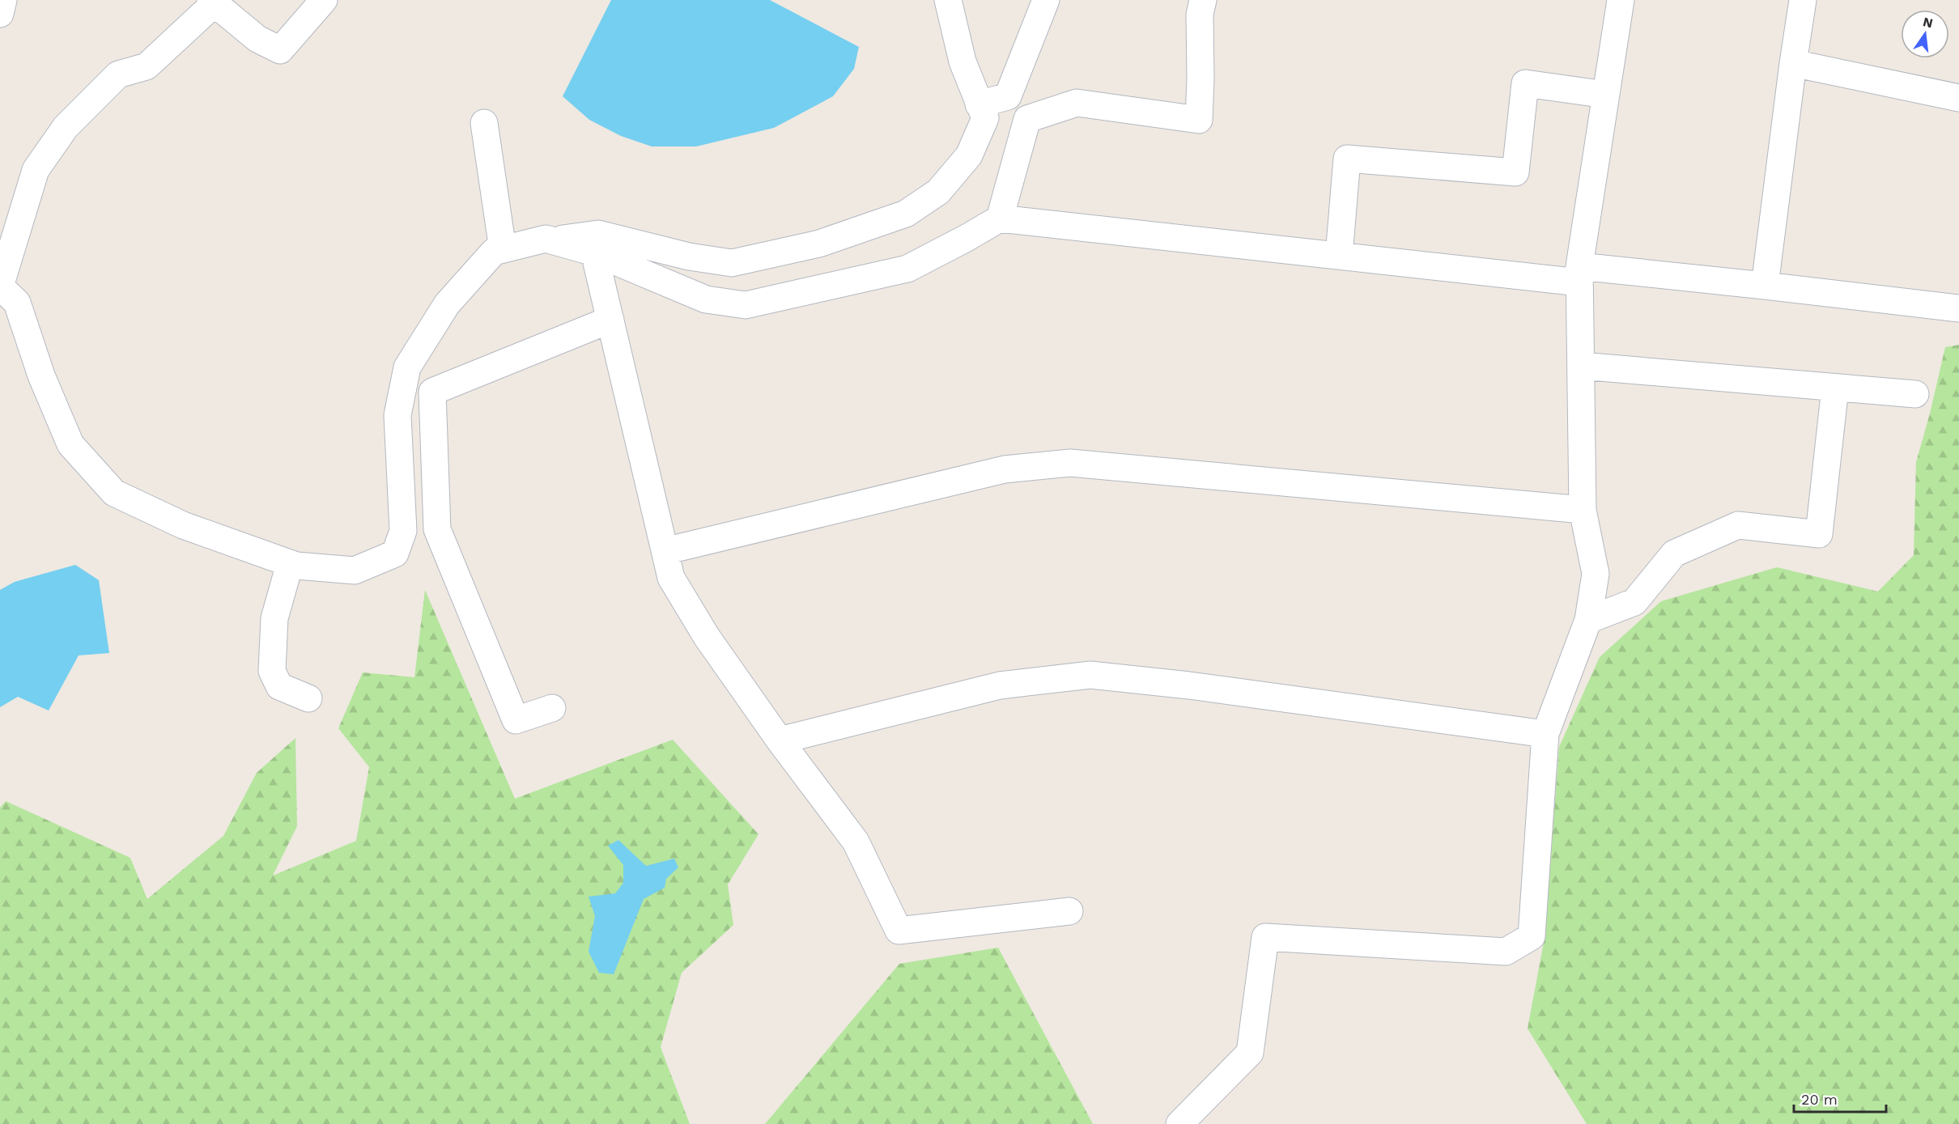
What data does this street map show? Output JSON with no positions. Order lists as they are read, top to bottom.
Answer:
{
  "scale_bar": "20 m",
  "north": "top"
}
